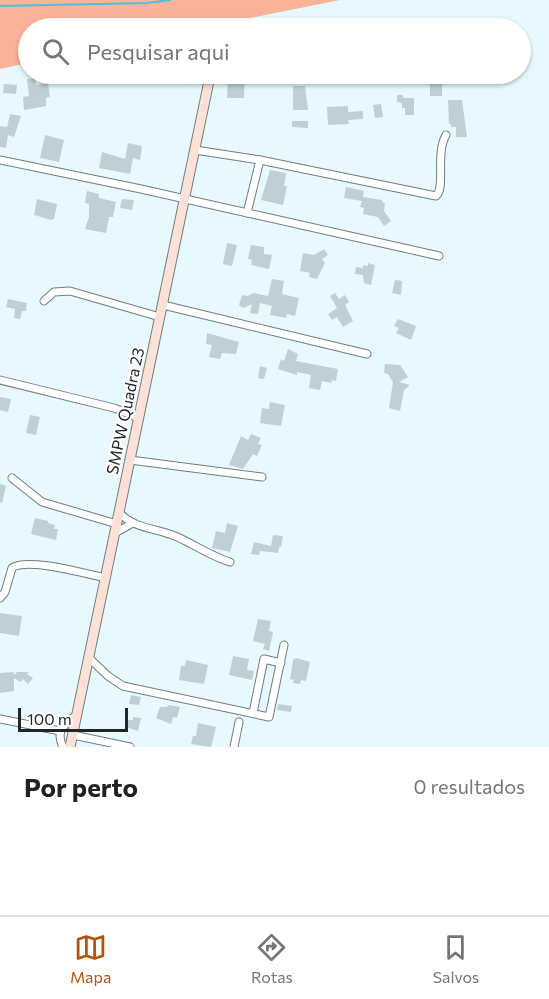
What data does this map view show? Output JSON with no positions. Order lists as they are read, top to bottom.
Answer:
{
  "streets": {
    "street": ["SMPW Quadra 23"]
  },
  "scale_bar": "100 m",
  "page": {
    "search": "Pesquisar aqui",
    "scale": "100 m",
    "heading": ["Por perto", "0 resultados"],
    "nav": ["Mapa", "Rotas", "Salvos"]
  }
}
